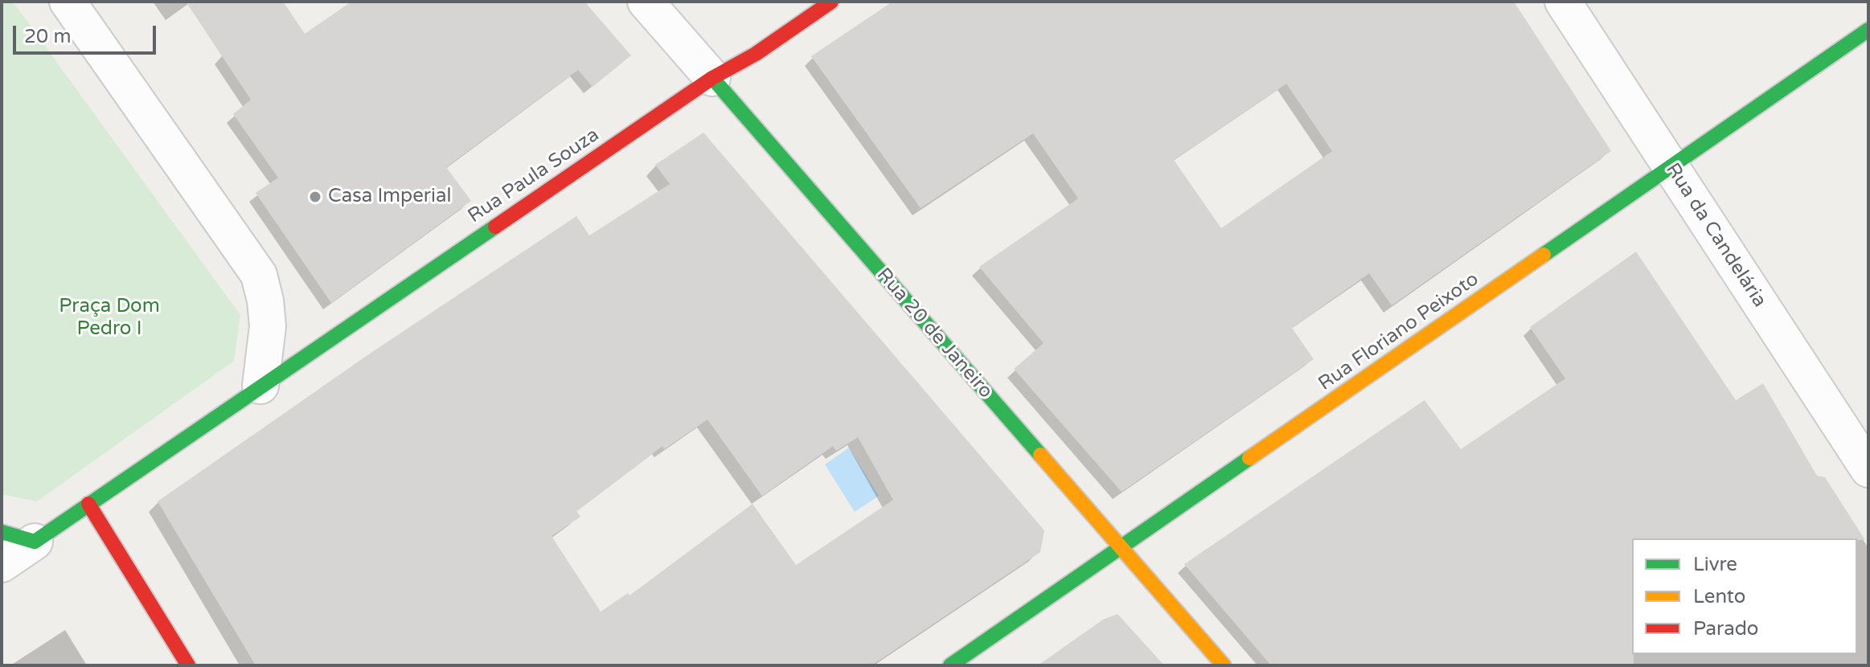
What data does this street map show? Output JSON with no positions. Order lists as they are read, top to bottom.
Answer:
{
  "streets": {
    "main road": ["Rua Paula Souza", "Rua Floriano Peixoto", "Rua 20 de Janeiro"],
    "street": ["Rua da Candelária"]
  },
  "crossings": [
    ["Rua Paula Souza", "Rua 20 de Janeiro"],
    ["Rua da Candelária", "Rua Floriano Peixoto"],
    ["Rua Floriano Peixoto", "Rua 20 de Janeiro"]
  ],
  "parks": ["Praça Dom Pedro I"],
  "places": ["Casa Imperial"],
  "legend": ["Livre", "Lento", "Parado"],
  "scale_bar": "20 m"
}
